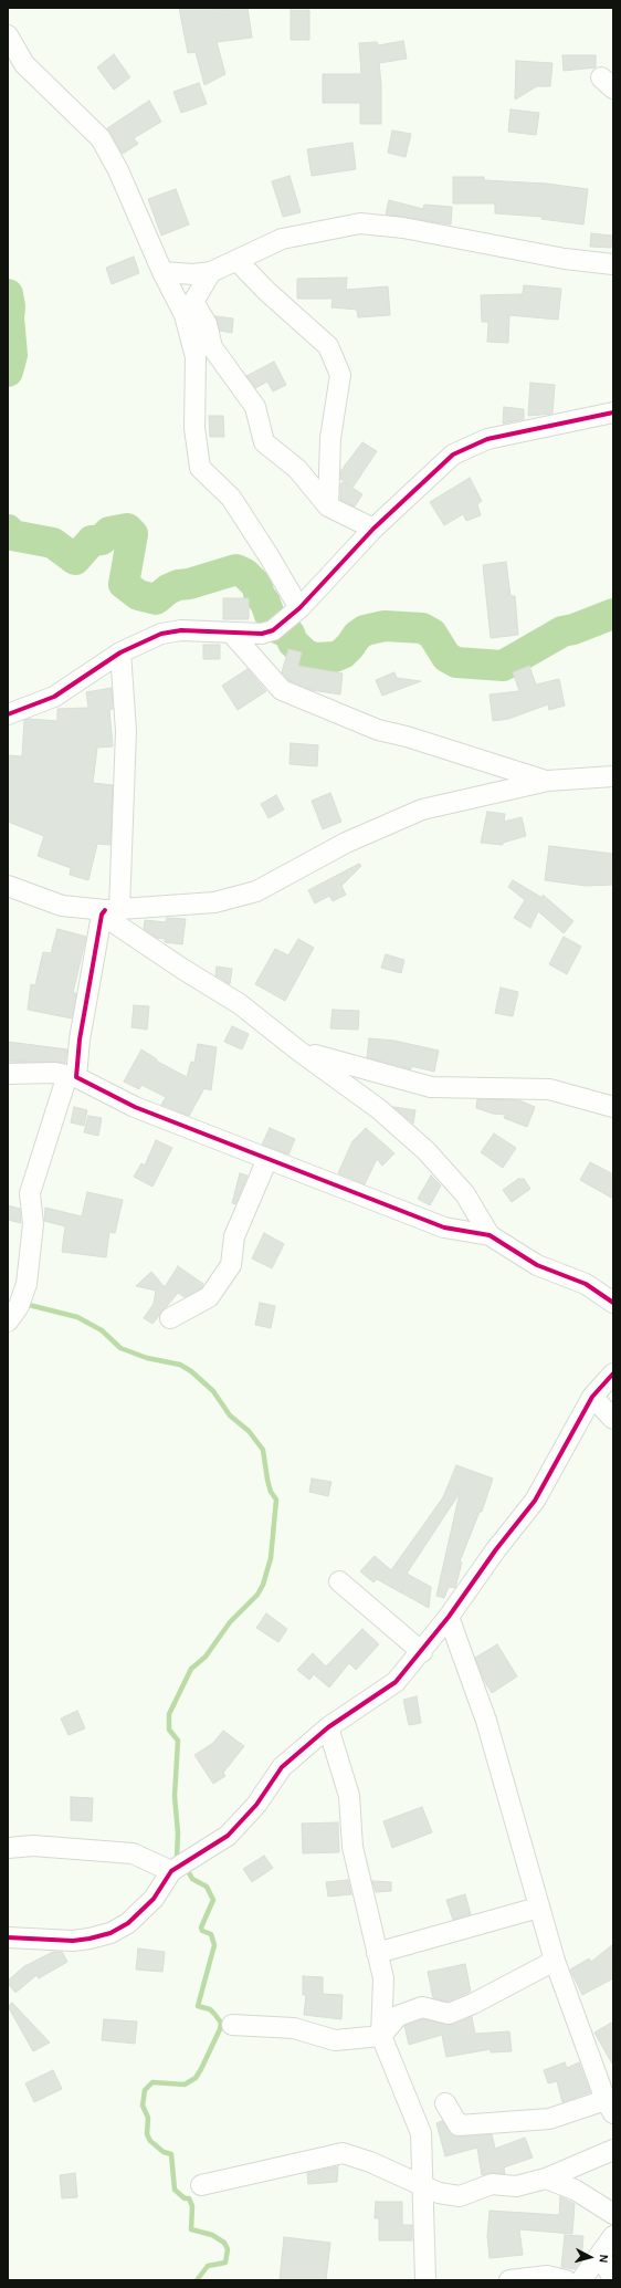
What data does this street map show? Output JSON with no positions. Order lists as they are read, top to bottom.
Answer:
{
  "north": "right"
}
